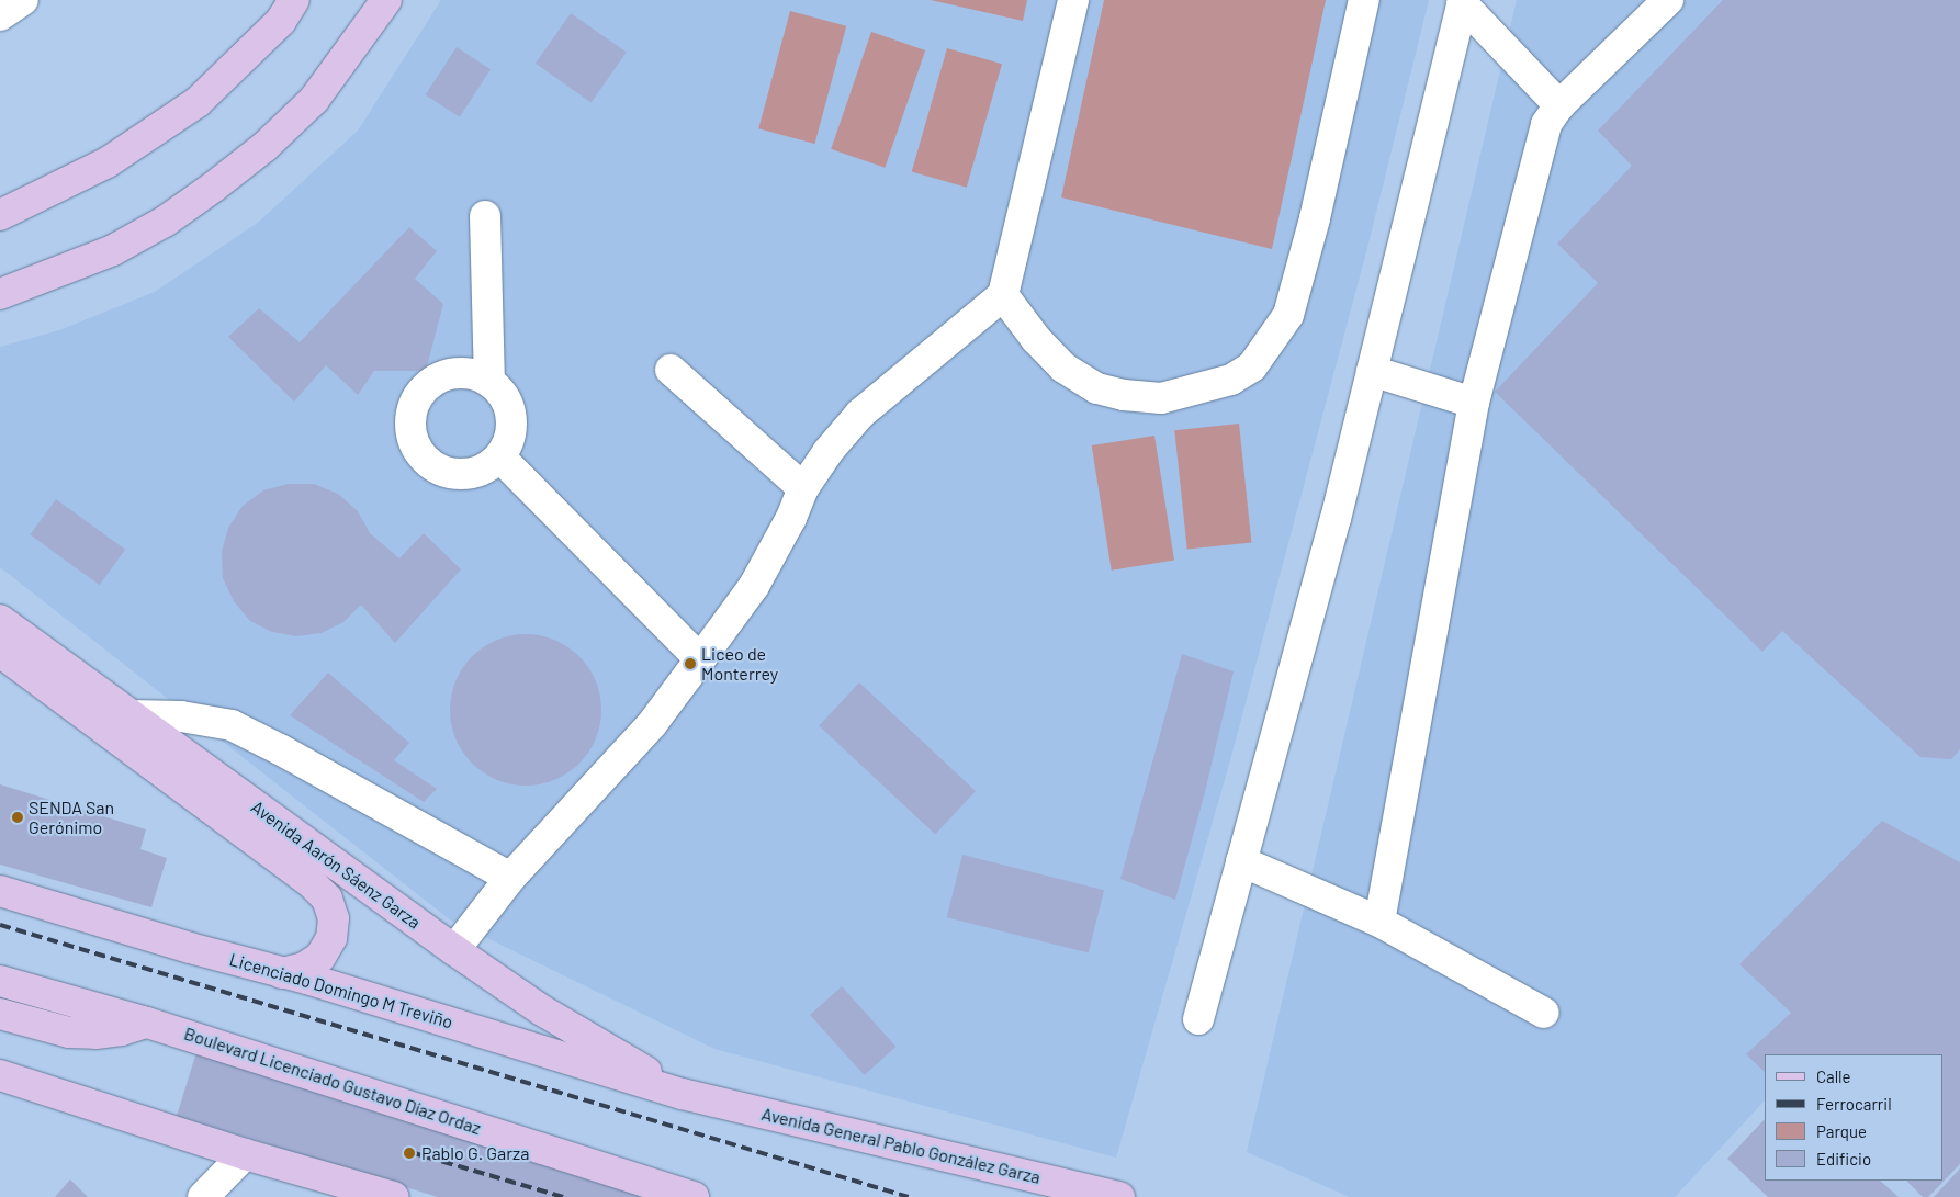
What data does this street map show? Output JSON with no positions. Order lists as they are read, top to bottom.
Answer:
{
  "streets": {
    "main road": [
      "Avenida Aarón Sáenz Garza",
      "Licenciado Domingo M Treviño",
      "Boulevard Licenciado Gustavo Díaz Ordaz",
      "Avenida General Pablo González Garza"
    ]
  },
  "crossings": [
    ["Avenida Aarón Sáenz Garza", "Licenciado Domingo M Treviño"],
    ["Avenida Aarón Sáenz Garza", "Avenida General Pablo González Garza"],
    ["Licenciado Domingo M Treviño", "Avenida General Pablo González Garza"]
  ],
  "places": ["Liceo de Monterrey", "SENDA San Gerónimo", "Pablo G. Garza"],
  "legend": [
    "Calle",
    "Ferrocarril",
    "Parque",
    "Edificio"
  ]
}
